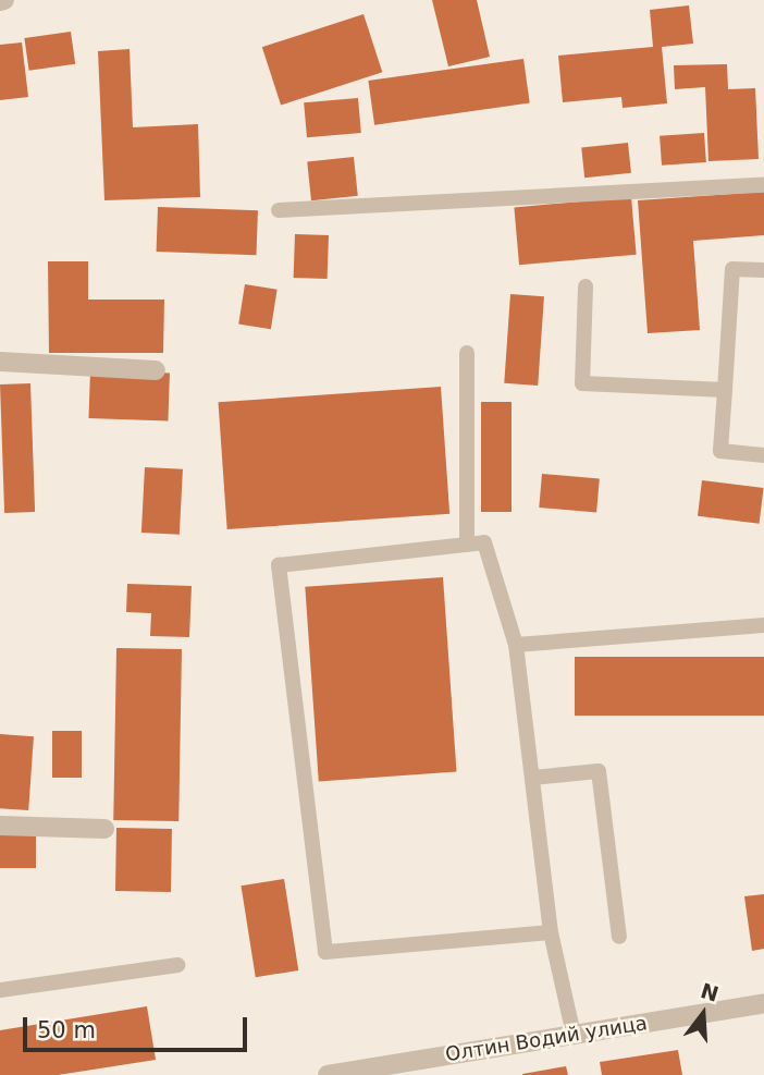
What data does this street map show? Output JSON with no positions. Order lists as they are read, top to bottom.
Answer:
{
  "streets": {
    "street": ["Олтин Водий улица"]
  },
  "scale_bar": "50 m",
  "north": "top"
}
